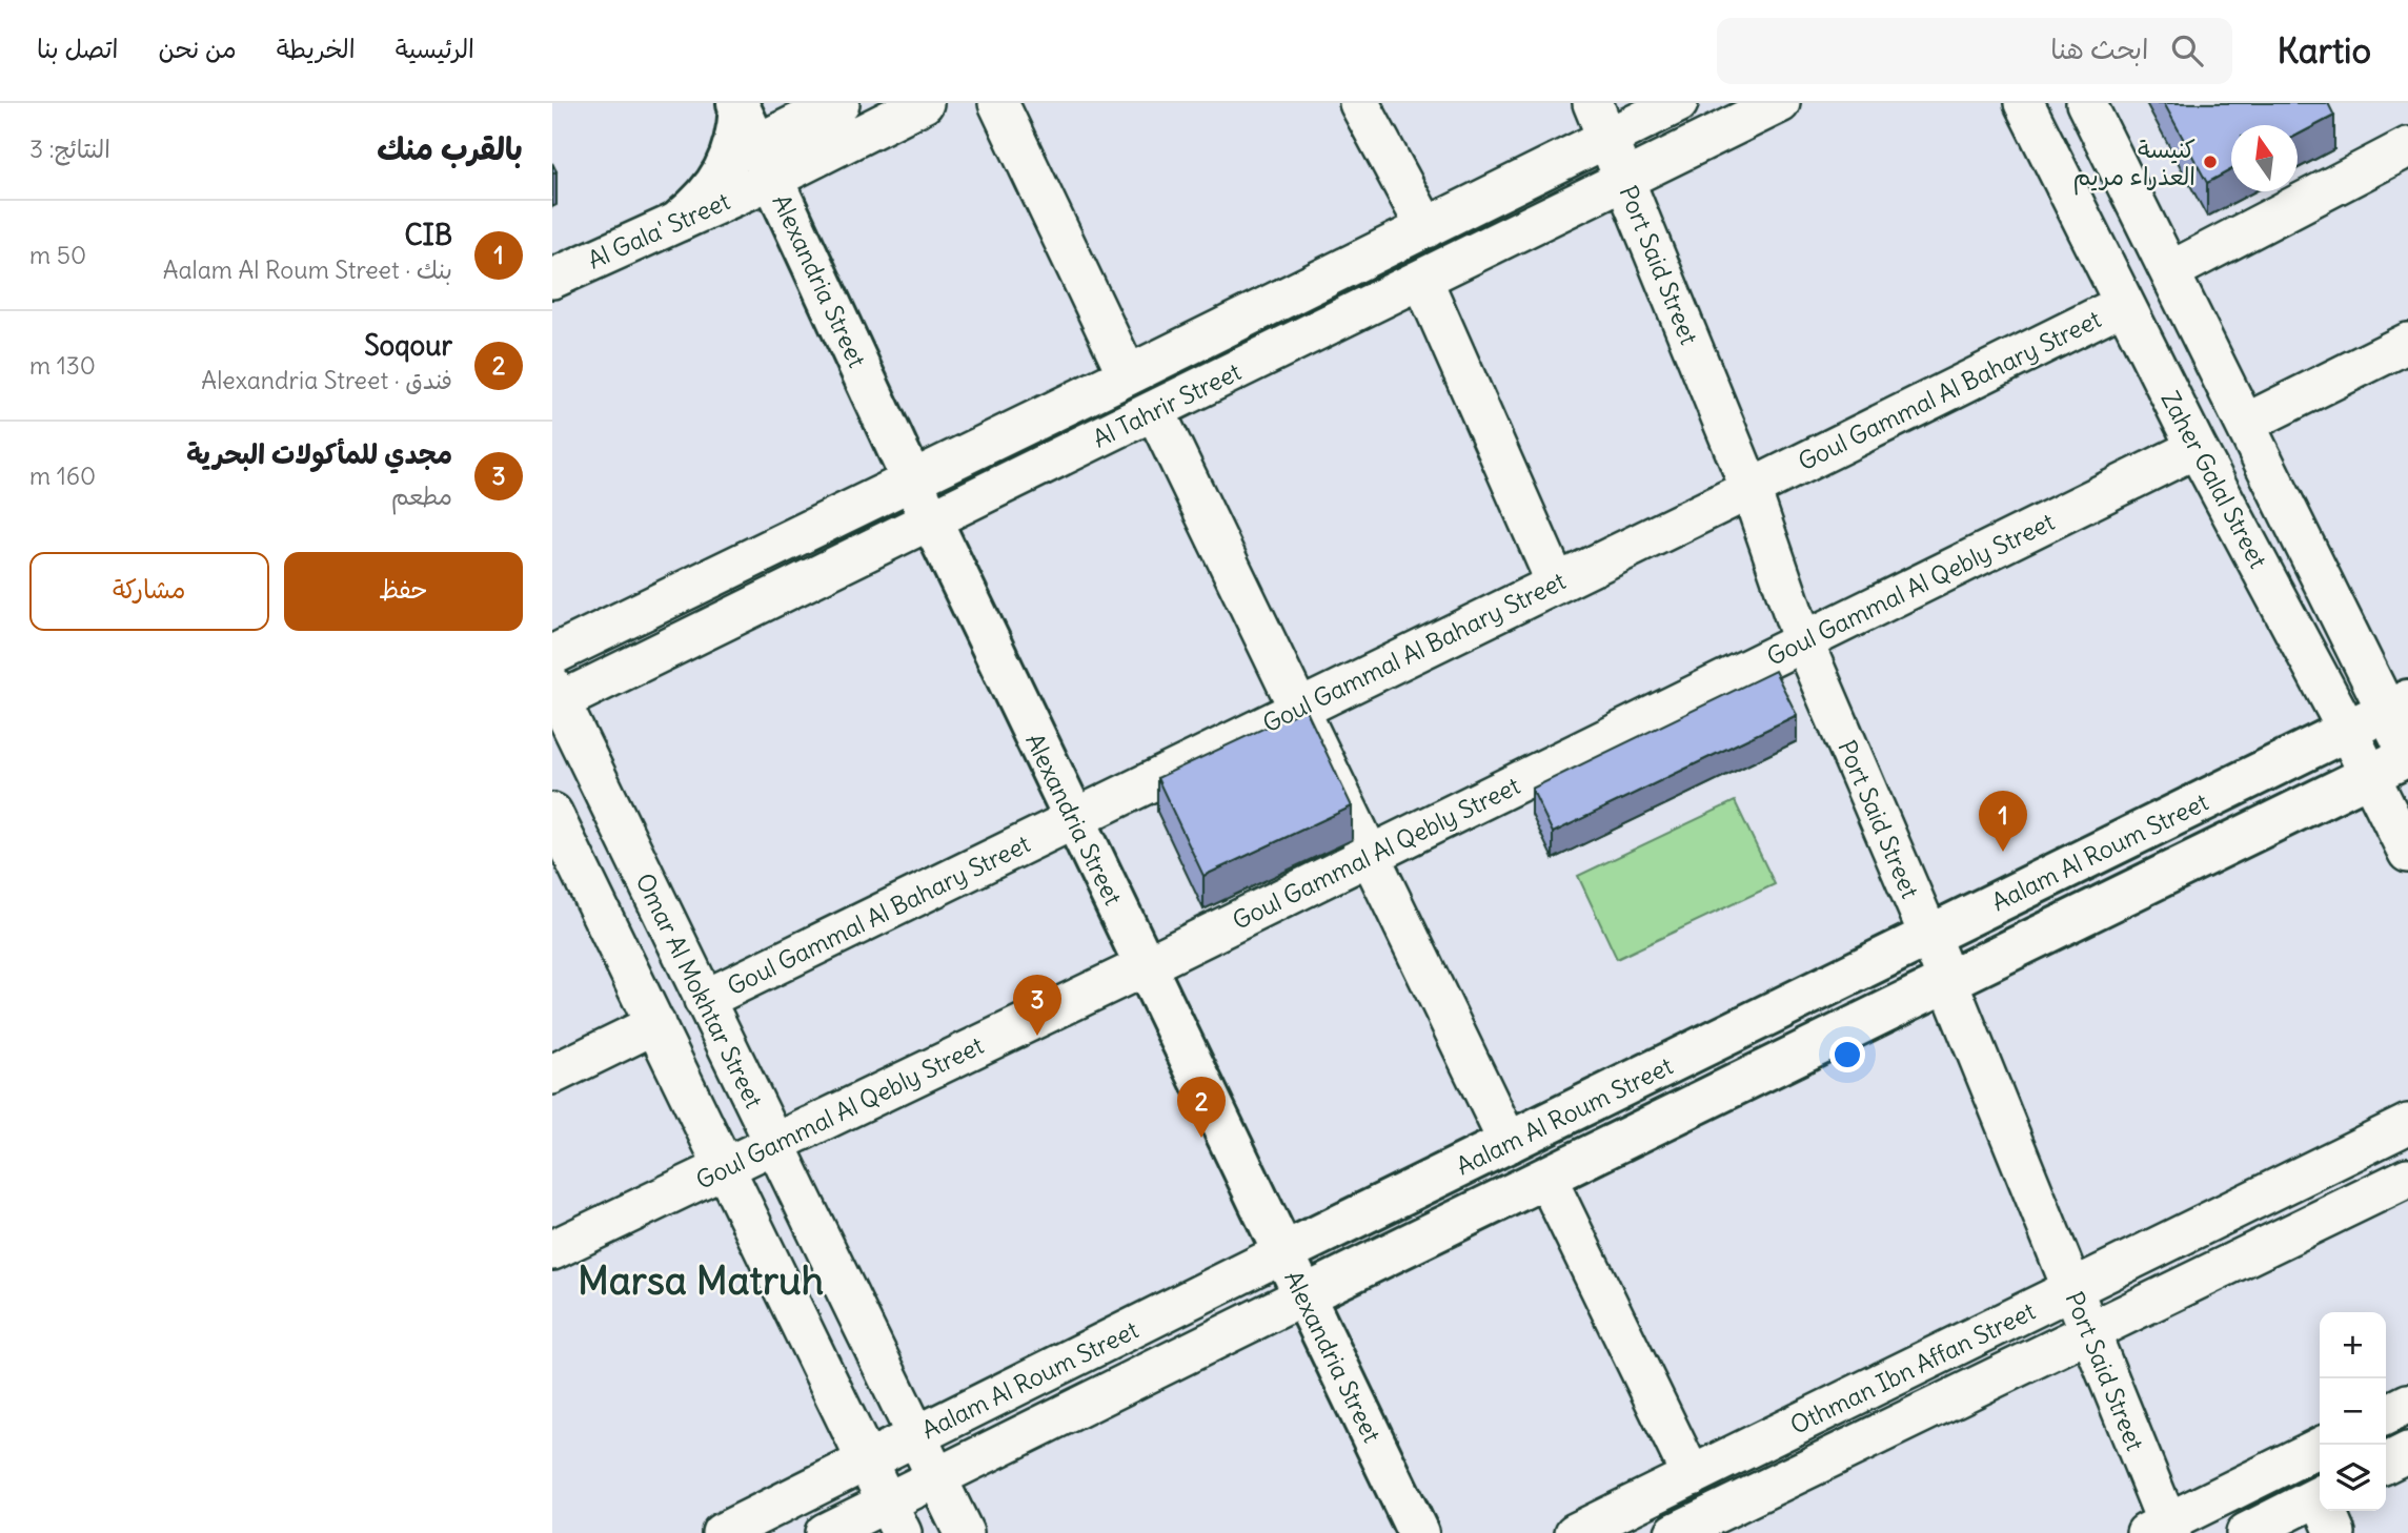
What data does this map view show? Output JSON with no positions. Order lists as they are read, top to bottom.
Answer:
{
  "streets": {
    "street": [
      "Al Gala' Street",
      "Port Said Street",
      "Alexandria Street",
      "Goul Gammal Al Bahary Street",
      "Al Tahrir Street",
      "Zaher Galal Street",
      "Goul Gammal Al Qebly Street",
      "Aalam Al Roum Street",
      "Omar Al Mokhtar Street",
      "Othman Ibn Affan Street"
    ]
  },
  "crossings": [
    ["Al Gala' Street", "Alexandria Street"],
    ["Port Said Street", "Goul Gammal Al Bahary Street"],
    ["Port Said Street", "Al Tahrir Street"],
    ["Port Said Street", "Goul Gammal Al Qebly Street"],
    ["Port Said Street", "Aalam Al Roum Street"],
    ["Port Said Street", "Othman Ibn Affan Street"],
    ["Alexandria Street", "Goul Gammal Al Bahary Street"],
    ["Alexandria Street", "Al Tahrir Street"],
    ["Alexandria Street", "Goul Gammal Al Qebly Street"],
    ["Alexandria Street", "Aalam Al Roum Street"],
    ["Goul Gammal Al Bahary Street", "Zaher Galal Street"],
    ["Goul Gammal Al Bahary Street", "Omar Al Mokhtar Street"],
    ["Al Tahrir Street", "Omar Al Mokhtar Street"],
    ["Zaher Galal Street", "Goul Gammal Al Qebly Street"],
    ["Zaher Galal Street", "Aalam Al Roum Street"],
    ["Goul Gammal Al Qebly Street", "Omar Al Mokhtar Street"],
    ["Aalam Al Roum Street", "Omar Al Mokhtar Street"]
  ],
  "districts": ["Marsa Matruh"],
  "places": ["كنيسة العذراء مريم"],
  "north": "top",
  "page": {
    "header": "Kartio",
    "search": "ابحث هنا",
    "nav": [
      "الرئيسية",
      "الخريطة",
      "من نحن",
      "اتصل بنا"
    ],
    "heading": ["بالقرب منك", "النتائج: 3"],
    "list": [
      {
        "mark": "1",
        "name": "CIB",
        "note": "بنك · Aalam Al Roum Street",
        "value": "50 m"
      },
      {
        "mark": "2",
        "name": "Soqour",
        "note": "فندق · Alexandria Street",
        "value": "130 m"
      },
      {
        "mark": "3",
        "name": "مجدي للمأكولات البحرية",
        "note": "مطعم",
        "value": "160 m"
      }
    ],
    "buttons": ["حفظ", "مشاركة"],
    "pins": ["1", "3", "2"],
    "map_buttons": ["+", "−"]
  }
}
